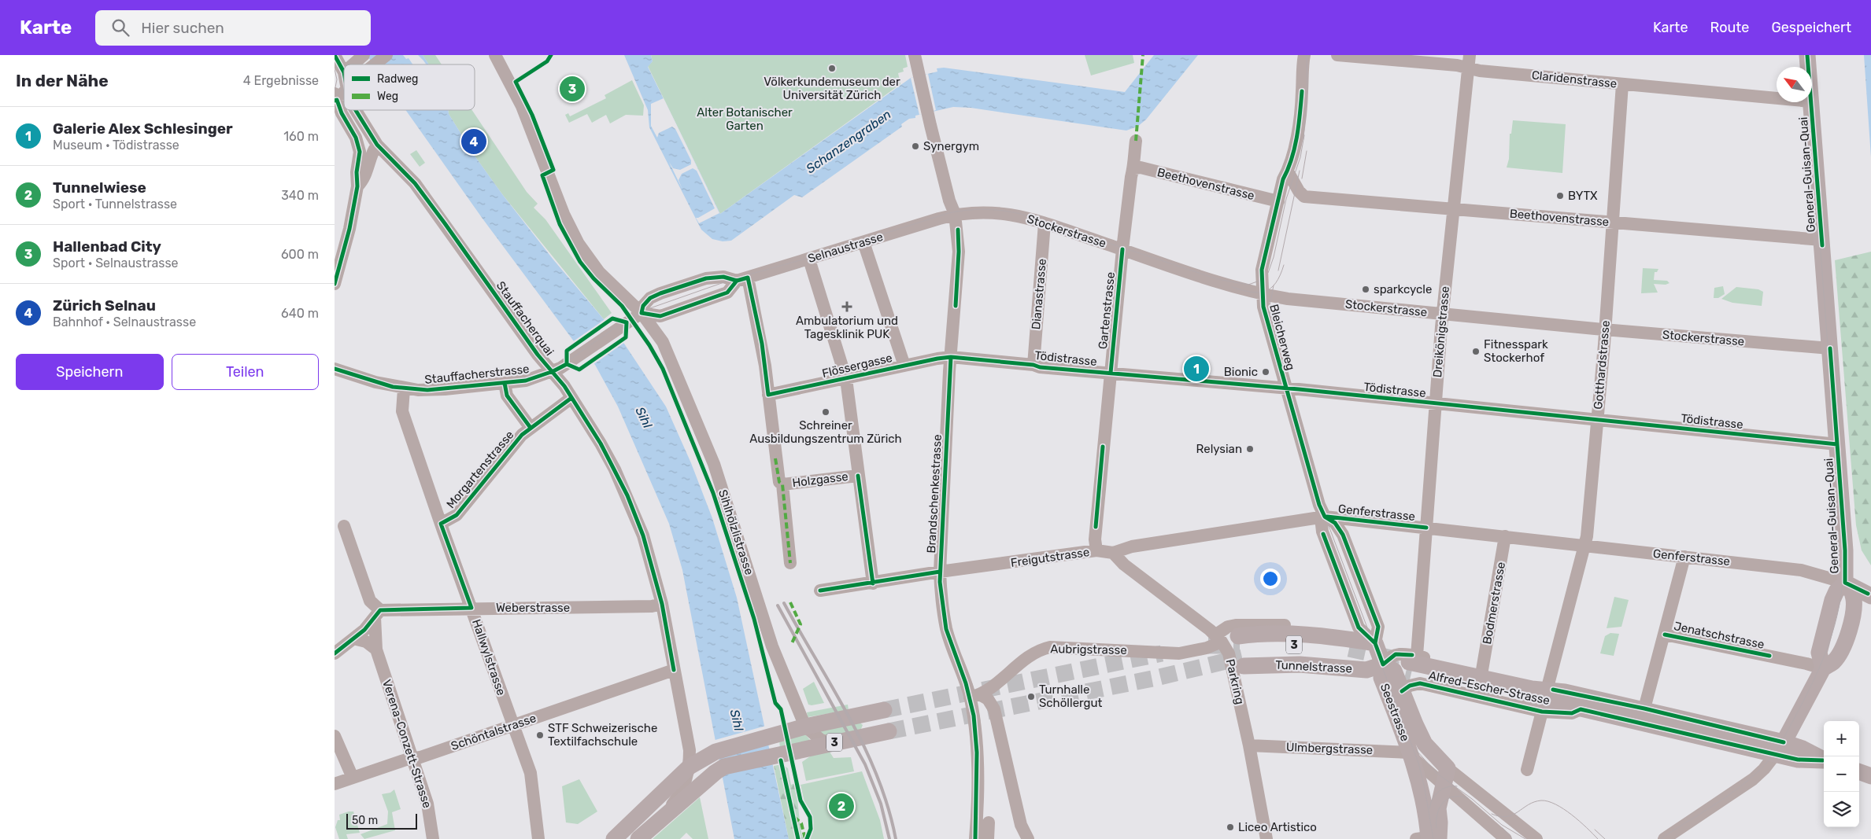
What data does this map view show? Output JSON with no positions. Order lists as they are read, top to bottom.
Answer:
{
  "streets": {
    "main road": [
      "General-Guisan-Quai",
      "Bleicherweg",
      "3",
      "Tunnelstrasse",
      "Alfred-Escher-Strasse",
      "Seestrasse"
    ],
    "street": [
      "Claridenstrasse",
      "Beethovenstrasse",
      "Stockerstrasse",
      "Selnaustrasse",
      "Dianastrasse",
      "Gartenstrasse",
      "Stauffacherquai",
      "Dreikönigstrasse",
      "Tödistrasse",
      "Gotthardstrasse",
      "Flössergasse",
      "Stauffacherstrasse",
      "Morgartenstrasse",
      "Holzgasse",
      "Brandschenkestrasse",
      "Genferstrasse",
      "Sihlhölzlistrasse",
      "Freigutstrasse",
      "Bodmerstrasse",
      "Weberstrasse",
      "Jenatschstrasse",
      "Aubrigstrasse",
      "Hallwylstrasse",
      "Parkring",
      "Schöntalstrasse",
      "Verena-Conzett-Strasse",
      "Ulmbergstrasse"
    ]
  },
  "crossings": [
    ["Claridenstrasse", "Dreikönigstrasse"],
    ["Claridenstrasse", "Gotthardstrasse"],
    ["General-Guisan-Quai", "Beethovenstrasse"],
    ["General-Guisan-Quai", "Stockerstrasse"],
    ["General-Guisan-Quai", "Tödistrasse"],
    ["General-Guisan-Quai", "Genferstrasse"],
    ["Beethovenstrasse", "Gartenstrasse"],
    ["Beethovenstrasse", "Dreikönigstrasse"],
    ["Beethovenstrasse", "Bleicherweg"],
    ["Beethovenstrasse", "Gotthardstrasse"],
    ["Stockerstrasse", "Selnaustrasse"],
    ["Stockerstrasse", "Dianastrasse"],
    ["Stockerstrasse", "Gartenstrasse"],
    ["Stockerstrasse", "Dreikönigstrasse"],
    ["Stockerstrasse", "Bleicherweg"],
    ["Stockerstrasse", "Gotthardstrasse"],
    ["Stockerstrasse", "Brandschenkestrasse"],
    ["Selnaustrasse", "Stauffacherstrasse"],
    ["Selnaustrasse", "Brandschenkestrasse"],
    ["Selnaustrasse", "Sihlhölzlistrasse"],
    ["Dianastrasse", "Tödistrasse"],
    ["Gartenstrasse", "Tödistrasse"],
    ["Gartenstrasse", "Freigutstrasse"],
    ["Stauffacherquai", "Stauffacherstrasse"],
    ["Stauffacherquai", "Morgartenstrasse"],
    ["Stauffacherquai", "Weberstrasse"],
    ["Stauffacherquai", "3"],
    ["Stauffacherquai", "Schöntalstrasse"],
    ["Dreikönigstrasse", "Tödistrasse"],
    ["Dreikönigstrasse", "Genferstrasse"],
    ["Dreikönigstrasse", "Alfred-Escher-Strasse"],
    ["Bleicherweg", "Tödistrasse"],
    ["Bleicherweg", "Genferstrasse"],
    ["Bleicherweg", "Freigutstrasse"],
    ["Bleicherweg", "Tunnelstrasse"],
    ["Bleicherweg", "Alfred-Escher-Strasse"],
    ["Bleicherweg", "Seestrasse"],
    ["Tödistrasse", "Gotthardstrasse"],
    ["Tödistrasse", "Flössergasse"],
    ["Tödistrasse", "Brandschenkestrasse"],
    ["Gotthardstrasse", "Genferstrasse"],
    ["Gotthardstrasse", "Alfred-Escher-Strasse"],
    ["Flössergasse", "Brandschenkestrasse"],
    ["Stauffacherstrasse", "Sihlhölzlistrasse"],
    ["Stauffacherstrasse", "Hallwylstrasse"],
    ["Morgartenstrasse", "Hallwylstrasse"],
    ["Brandschenkestrasse", "Freigutstrasse"],
    ["Brandschenkestrasse", "Aubrigstrasse"],
    ["Genferstrasse", "Freigutstrasse"],
    ["Genferstrasse", "Bodmerstrasse"],
    ["Sihlhölzlistrasse", "3"],
    ["Freigutstrasse", "Parkring"],
    ["Bodmerstrasse", "Alfred-Escher-Strasse"],
    ["Weberstrasse", "Hallwylstrasse"],
    ["Weberstrasse", "Verena-Conzett-Strasse"],
    ["Aubrigstrasse", "Parkring"],
    ["Hallwylstrasse", "Schöntalstrasse"],
    ["Tunnelstrasse", "Alfred-Escher-Strasse"],
    ["Tunnelstrasse", "Seestrasse"],
    ["Parkring", "Ulmbergstrasse"],
    ["Alfred-Escher-Strasse", "Seestrasse"],
    ["Seestrasse", "Ulmbergstrasse"],
    ["Schöntalstrasse", "Verena-Conzett-Strasse"]
  ],
  "water": ["Schanzengraben", "Sihl"],
  "parks": ["Alter Botanischer Garten"],
  "places": {
    "other": [
      "Völkerkundemuseum der Universität Zürich",
      "Synergym",
      "BYTX",
      "sparkcycle",
      "Fitnesspark Stockerhof",
      "Bionic",
      "Schreiner Ausbildungszentrum Zürich",
      "Relysian",
      "Turnhalle Schöllergut",
      "STF Schweizerische Textilfachschule",
      "Liceo Artistico"
    ],
    "health": ["Ambulatorium und Tagesklinik PUK"]
  },
  "legend": ["Radweg", "Weg"],
  "scale_bar": "50 m",
  "north": "top left",
  "page": {
    "header": "Karte",
    "search": "Hier suchen",
    "nav": ["Karte", "Route", "Gespeichert"],
    "heading": ["In der Nähe", "4 Ergebnisse"],
    "pins": [
      "3",
      "4",
      "1",
      "2"
    ],
    "list": [
      {
        "mark": "1",
        "name": "Galerie Alex Schlesinger",
        "note": "Museum · Tödistrasse",
        "value": "160 m"
      },
      {
        "mark": "2",
        "name": "Tunnelwiese",
        "note": "Sport · Tunnelstrasse",
        "value": "340 m"
      },
      {
        "mark": "3",
        "name": "Hallenbad City",
        "note": "Sport · Selnaustrasse",
        "value": "600 m"
      },
      {
        "mark": "4",
        "name": "Zürich Selnau",
        "note": "Bahnhof · Selnaustrasse",
        "value": "640 m"
      }
    ],
    "buttons": ["Speichern", "Teilen"],
    "map_buttons": ["+", "−"],
    "scale": "50 m"
  }
}
